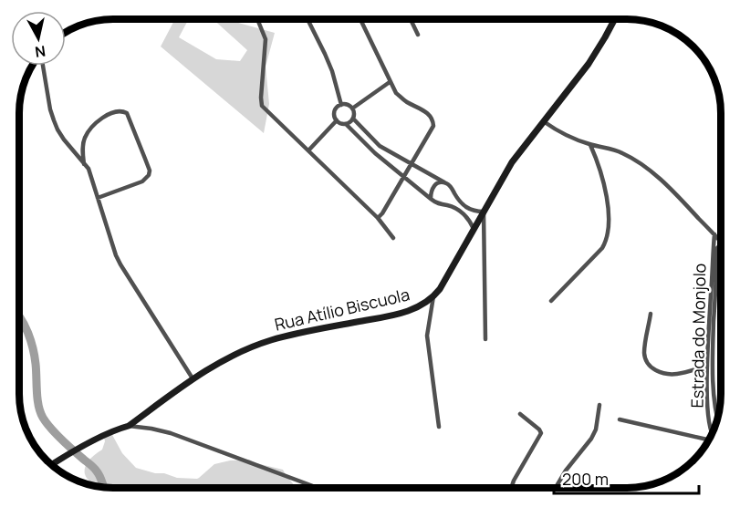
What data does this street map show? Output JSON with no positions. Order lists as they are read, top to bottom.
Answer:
{
  "streets": {
    "street": ["Rua Atílio Biscuola", "Estrada do Monjolo"]
  },
  "scale_bar": "200 m",
  "north": "bottom"
}
